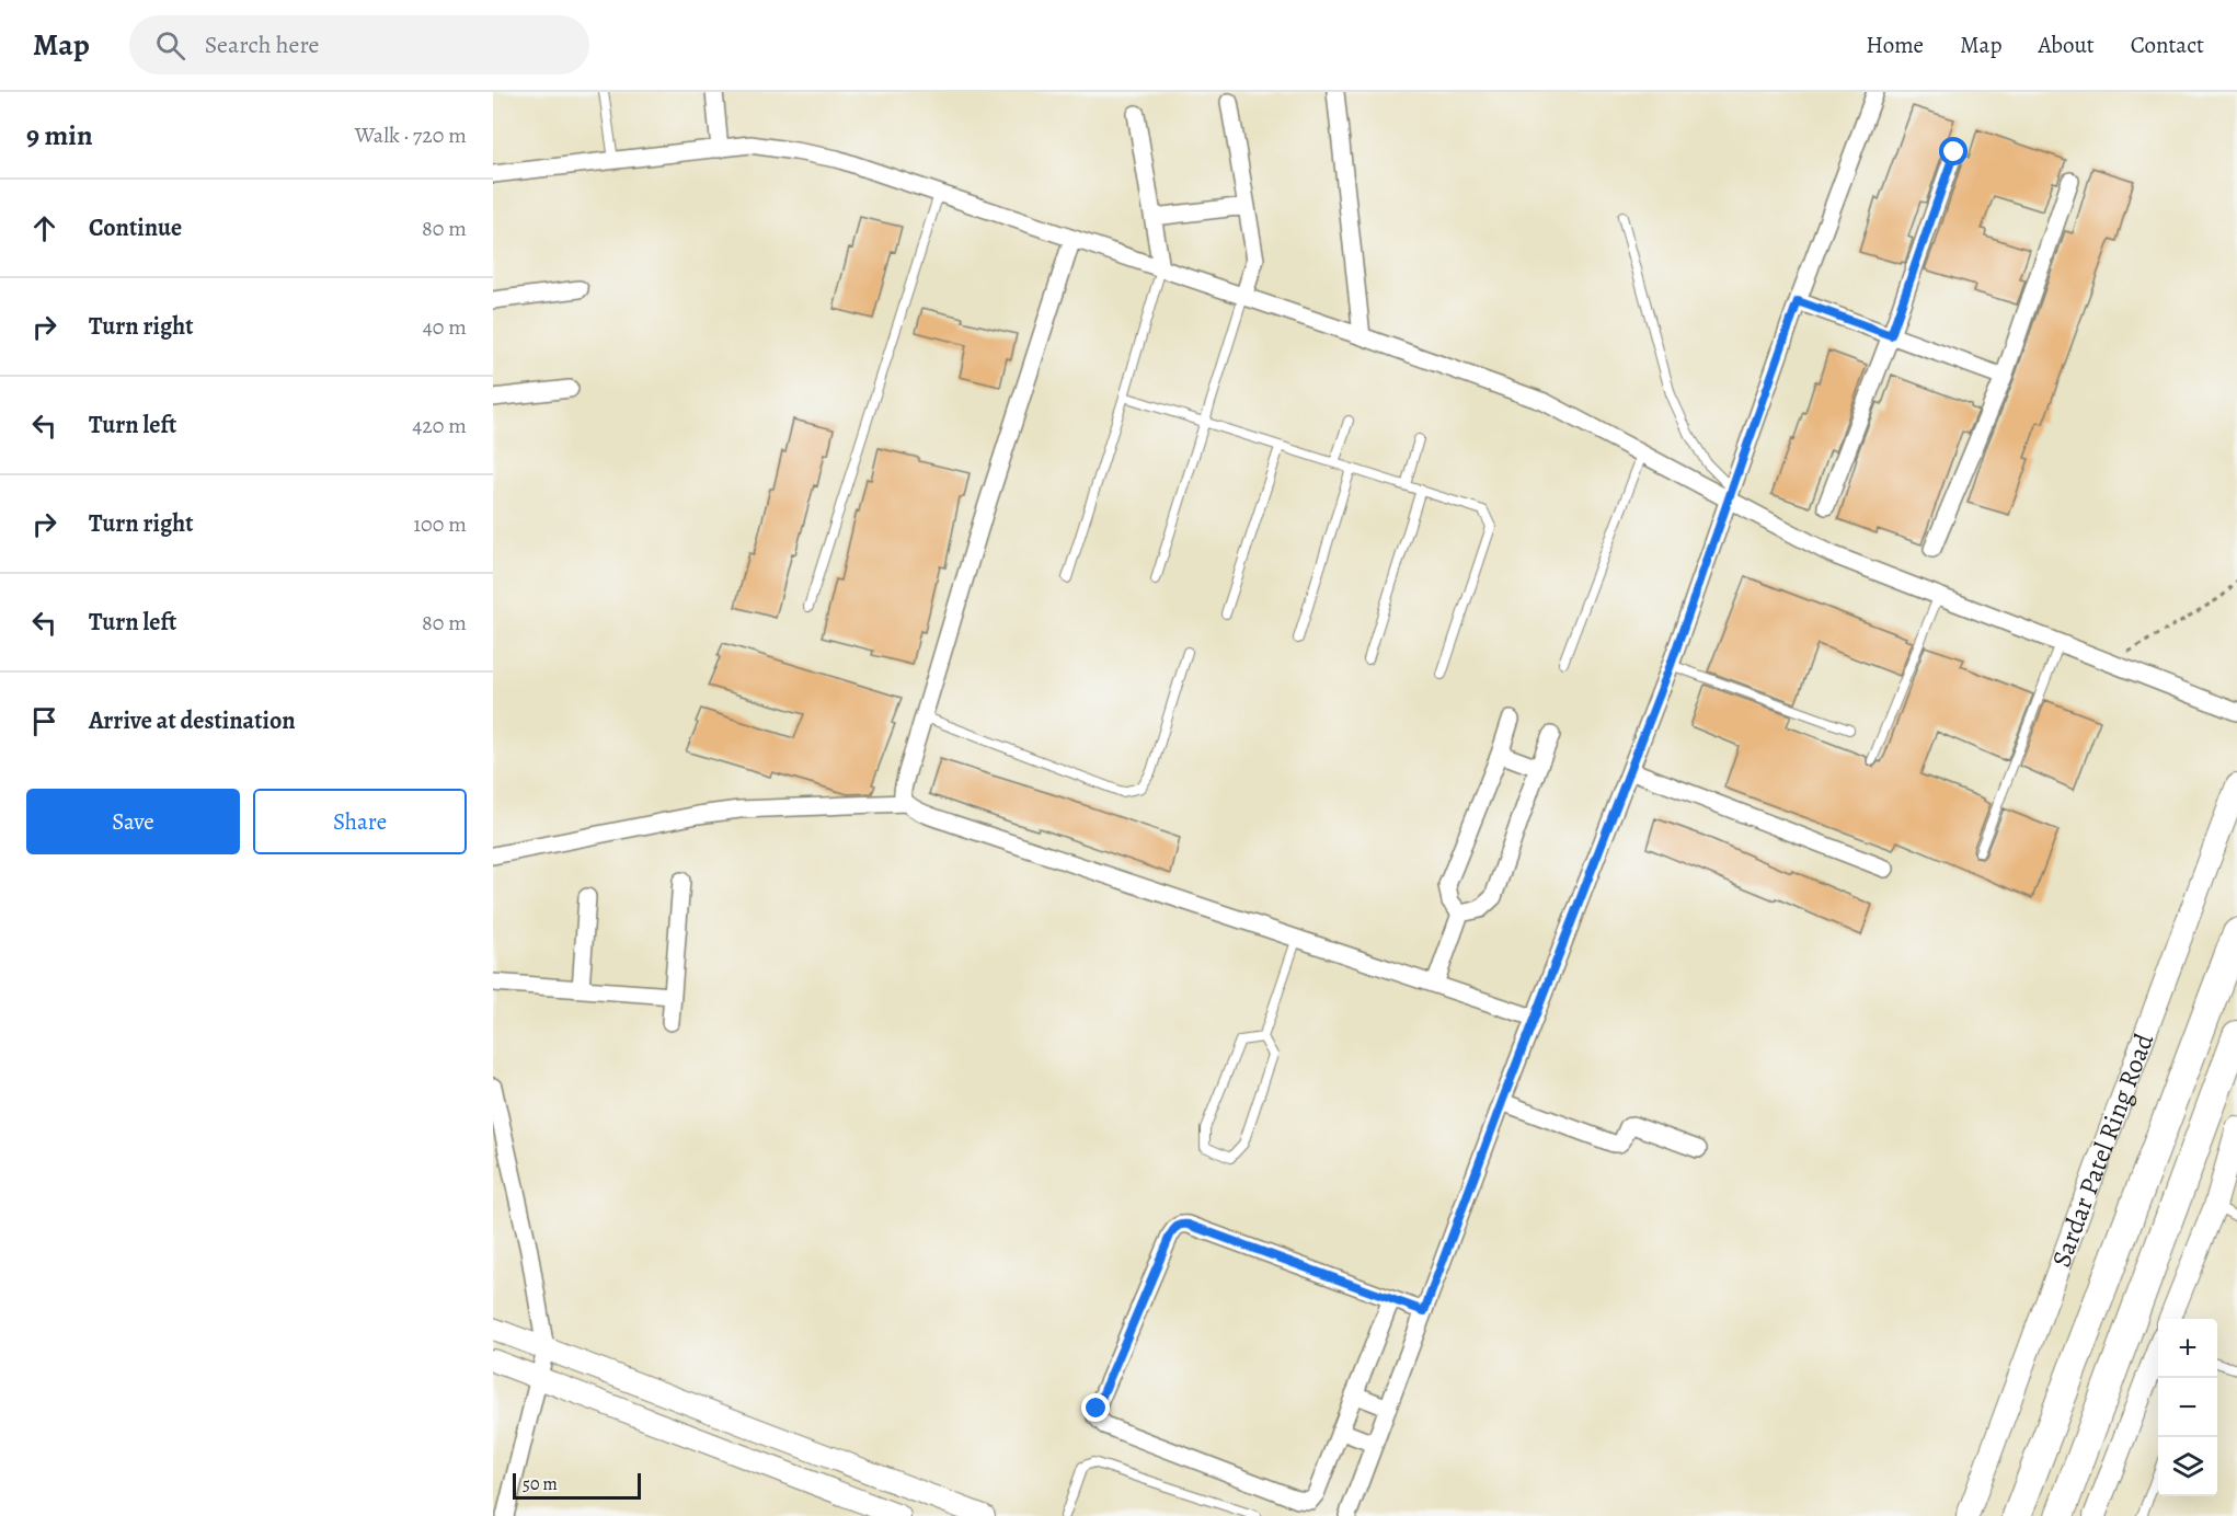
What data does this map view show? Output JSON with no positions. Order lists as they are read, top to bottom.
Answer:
{
  "streets": {
    "highway": ["Sardar Patel Ring Road"]
  },
  "scale_bar": "50 m",
  "page": {
    "header": "Map",
    "search": "Search here",
    "nav": [
      "Home",
      "Map",
      "About",
      "Contact"
    ],
    "heading": ["9 min", "Walk · 720 m"],
    "list": [
      ["Continue", "80 m"],
      ["Turn right", "40 m"],
      ["Turn left", "420 m"],
      ["Turn right", "100 m"],
      ["Turn left", "80 m"],
      "Arrive at destination"
    ],
    "buttons": ["Save", "Share"],
    "map_buttons": ["+", "−"],
    "scale": "50 m"
  }
}
